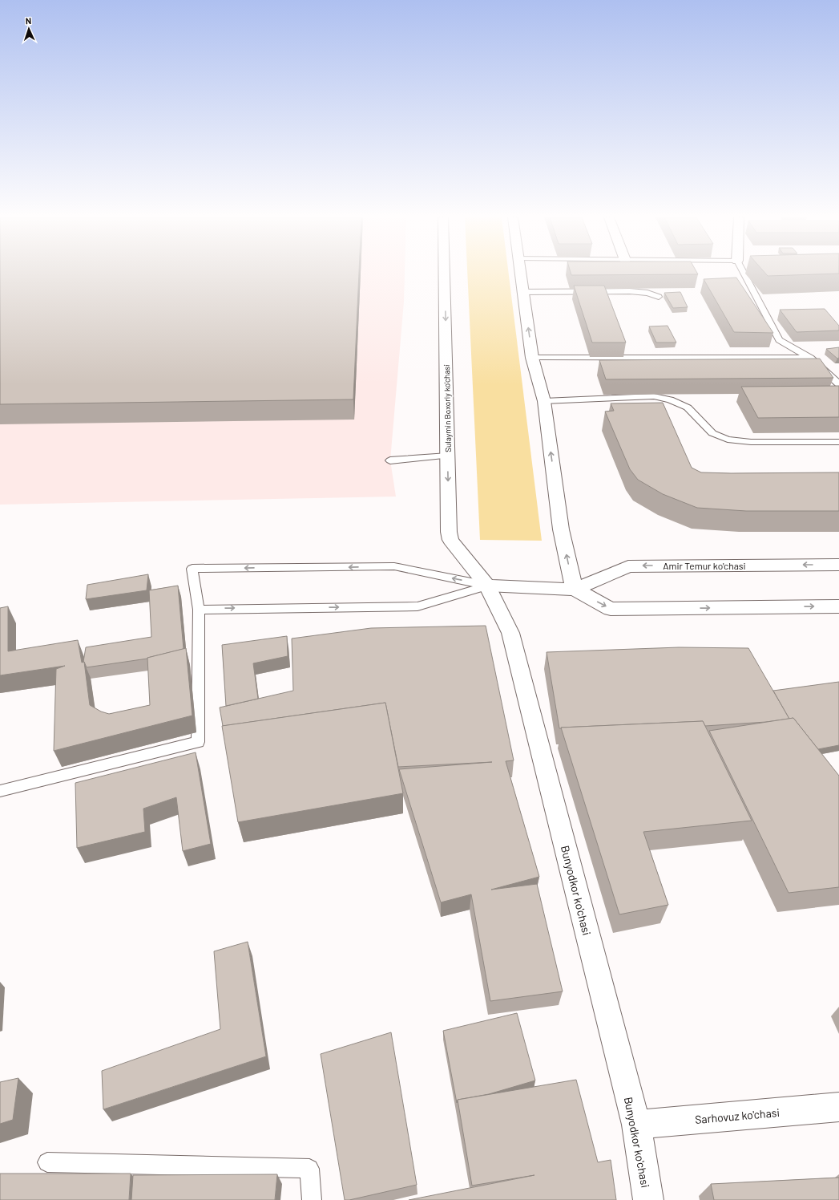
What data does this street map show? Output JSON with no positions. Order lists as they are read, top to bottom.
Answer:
{
  "streets": {
    "main road": [
      "Sulaymin Boxoriy ko'chasi",
      "Amir Temur ko'chasi",
      "Bunyodkor ko'chasi",
      "Sarhovuz ko'chasi"
    ]
  },
  "crossings": [
    ["Sulaymin Boxoriy ko'chasi", "Amir Temur ko'chasi"],
    ["Sulaymin Boxoriy ko'chasi", "Bunyodkor ko'chasi"],
    ["Amir Temur ko'chasi", "Bunyodkor ko'chasi"],
    ["Bunyodkor ko'chasi", "Sarhovuz ko'chasi"]
  ],
  "north": "top"
}
